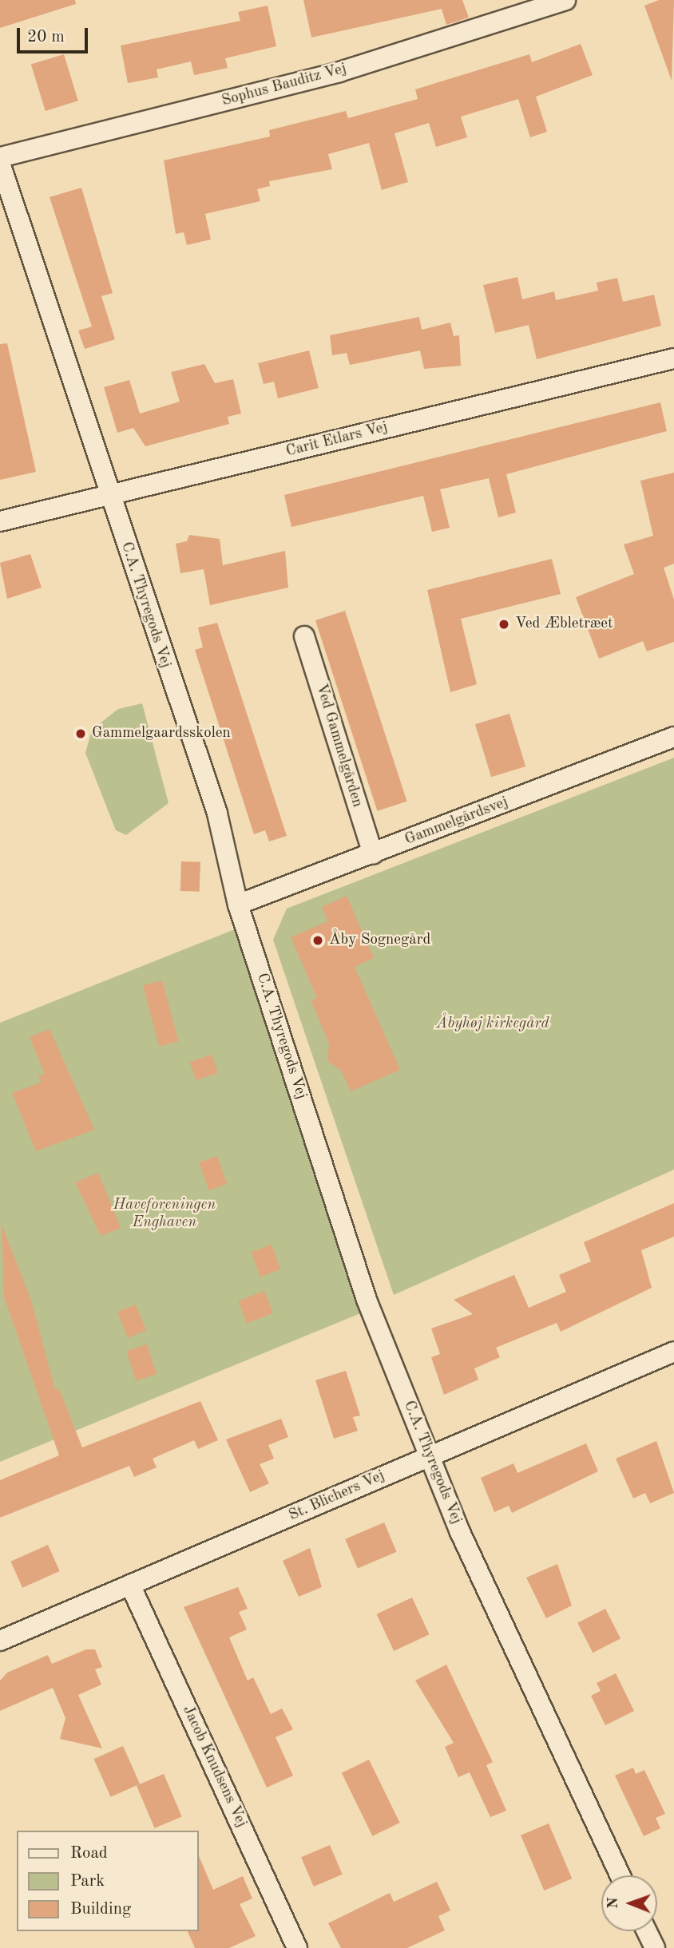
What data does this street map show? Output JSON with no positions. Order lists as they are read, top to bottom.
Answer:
{
  "streets": {
    "street": [
      "Sophus Bauditz Vej",
      "Carit Etlars Vej",
      "C.A. Thyregods Vej",
      "Ved Gammelgården",
      "Gammelgårdsvej",
      "St. Blichers Vej",
      "Jacob Knudsens Vej"
    ]
  },
  "crossings": [
    ["Carit Etlars Vej", "C.A. Thyregods Vej"],
    ["C.A. Thyregods Vej", "Gammelgårdsvej"],
    ["C.A. Thyregods Vej", "St. Blichers Vej"],
    ["Ved Gammelgården", "Gammelgårdsvej"],
    ["St. Blichers Vej", "Jacob Knudsens Vej"]
  ],
  "parks": ["Åbyhøj kirkegård", "Haveforeningen Enghaven"],
  "places": ["Ved Æbletræet", "Gammelgaardsskolen", "Åby Sognegård"],
  "legend": ["Road", "Park", "Building"],
  "scale_bar": "20 m",
  "north": "left"
}
